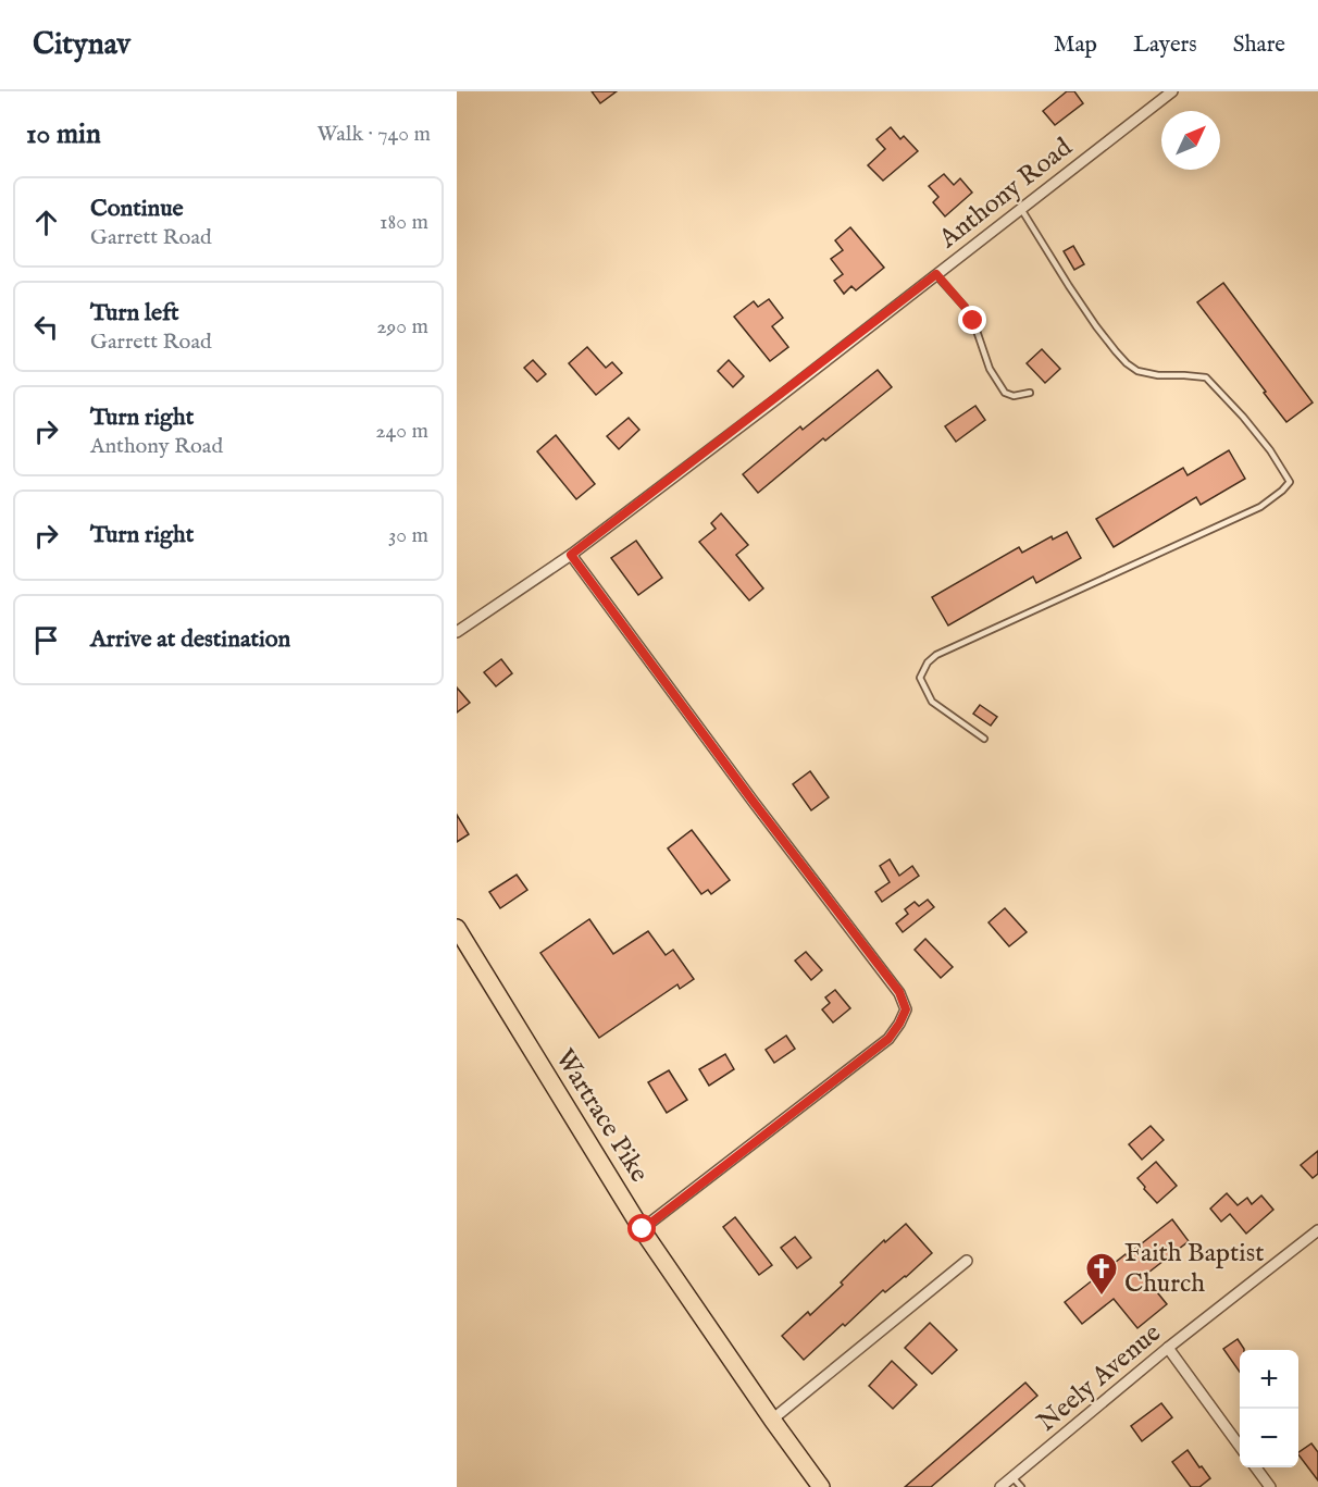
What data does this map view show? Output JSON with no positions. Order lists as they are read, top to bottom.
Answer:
{
  "streets": {
    "main road": ["Wartrace Pike"],
    "street": ["Anthony Road", "Neely Avenue"]
  },
  "places": {
    "church": ["Faith Baptist Church"]
  },
  "north": "top right",
  "page": {
    "header": "Citynav",
    "nav": ["Map", "Layers", "Share"],
    "heading": ["10 min", "Walk · 740 m"],
    "list": [
      ["Continue", "Garrett Road", "180 m"],
      ["Turn left", "Garrett Road", "290 m"],
      ["Turn right", "Anthony Road", "240 m"],
      ["Turn right", "30 m"],
      "Arrive at destination"
    ],
    "map_buttons": ["+", "−"]
  }
}
